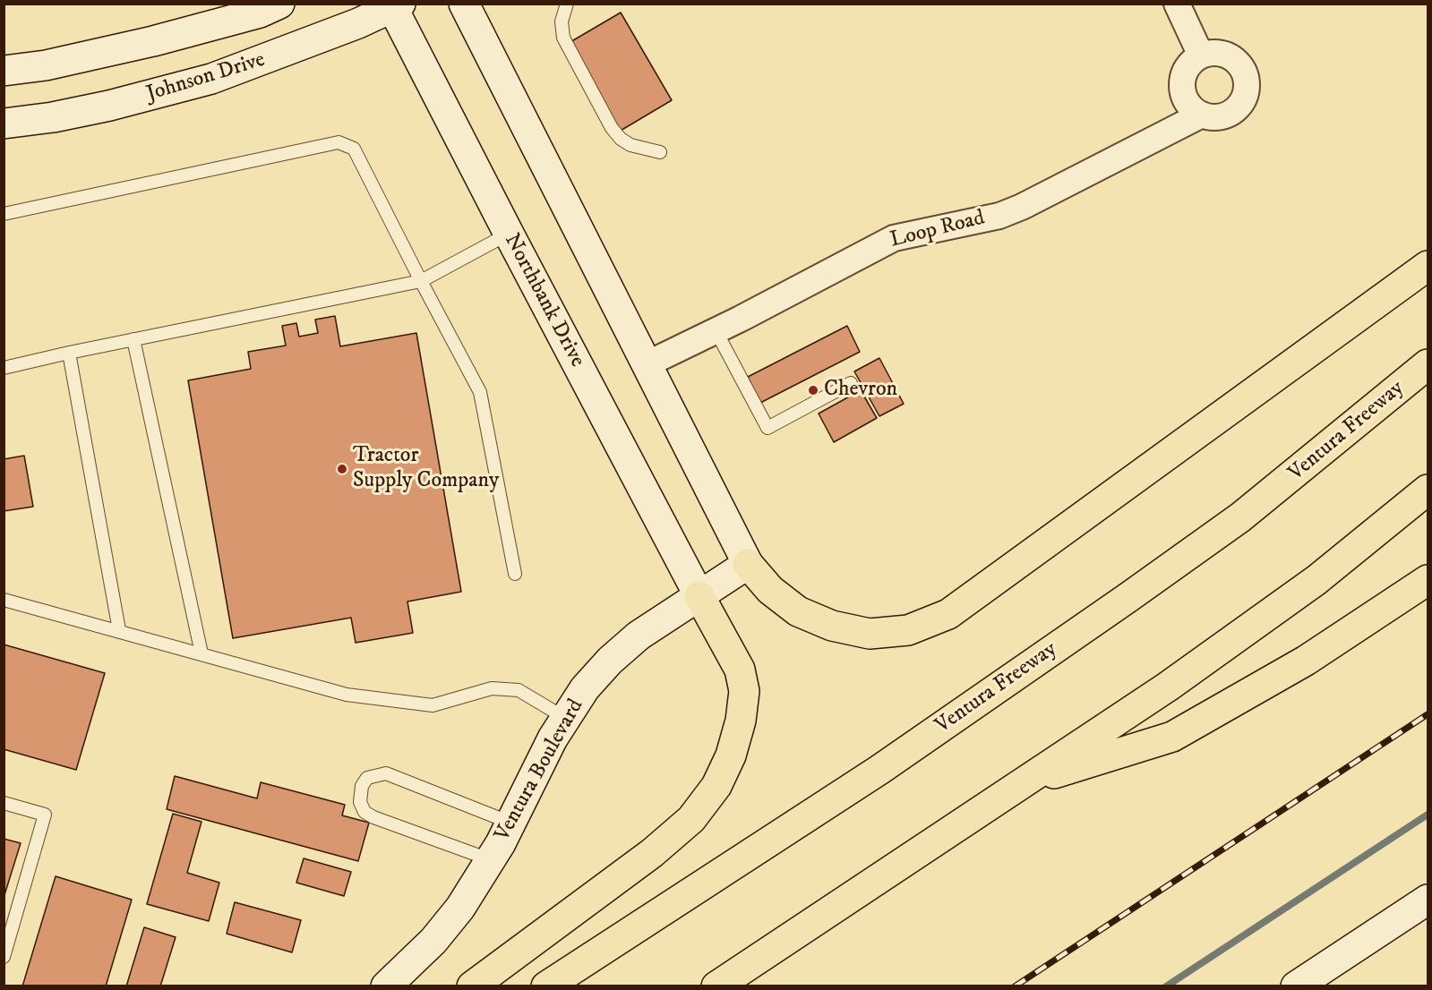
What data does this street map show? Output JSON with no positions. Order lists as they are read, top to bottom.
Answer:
{
  "streets": {
    "highway": ["Ventura Freeway"],
    "main road": ["Johnson Drive", "Northbank Drive", "Ventura Boulevard"],
    "street": ["Loop Road"]
  },
  "crossings": [
    ["Johnson Drive", "Northbank Drive"],
    ["Northbank Drive", "Ventura Boulevard"]
  ],
  "places": ["Chevron", "Tractor Supply Company"]
}
